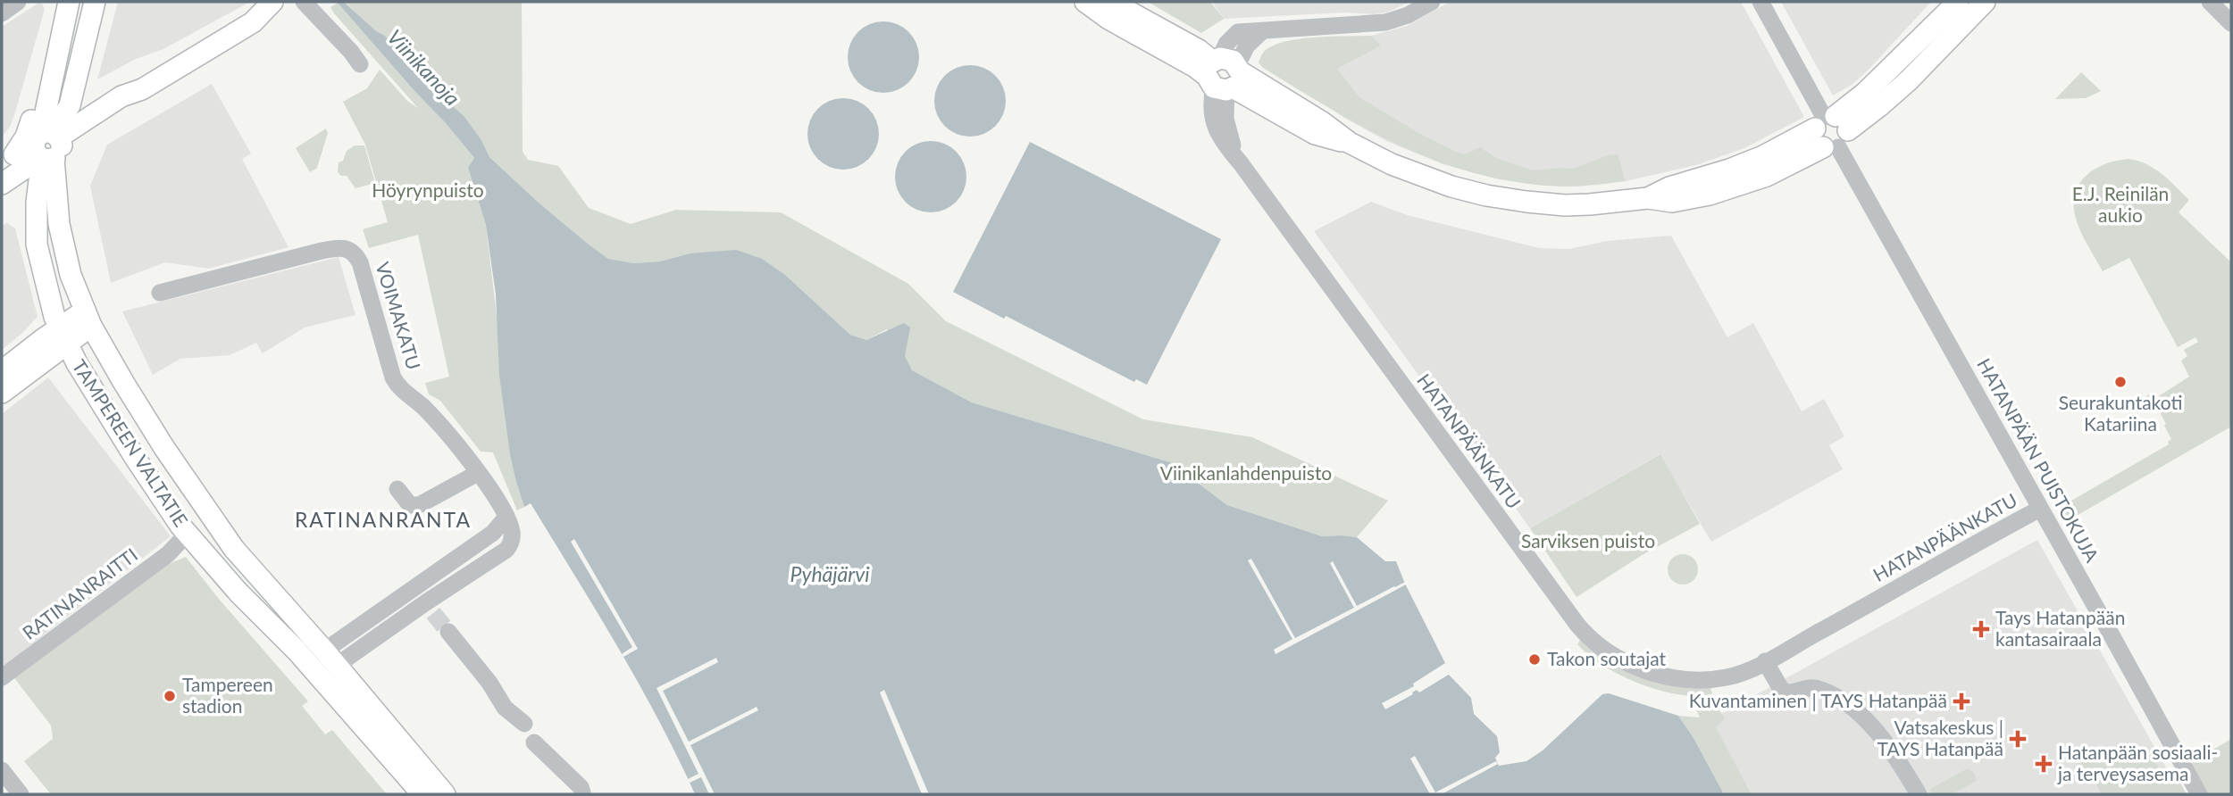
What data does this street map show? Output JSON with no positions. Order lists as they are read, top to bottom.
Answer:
{
  "streets": {
    "main road": ["TAMPEREEN VALTATIE"],
    "street": [
      "VOIMAKATU",
      "HATANPÄÄNKATU",
      "HATANPÄÄN PUISTOKUJA",
      "RATINANRAITTI"
    ]
  },
  "crossings": [
    ["HATANPÄÄNKATU", "HATANPÄÄN PUISTOKUJA"]
  ],
  "districts": ["RATINANRANTA"],
  "water": ["Viinikanoja", "Pyhäjärvi"],
  "parks": [
    "Höyrynpuisto",
    "E.J. Reinilän aukio",
    "Viinikanlahdenpuisto",
    "Sarviksen puisto"
  ],
  "places": {
    "other": ["Seurakuntakoti Katariina", "Takon soutajat", "Tampereen stadion"],
    "health": [
      "Tays Hatanpään kantasairaala",
      "Kuvantaminen | TAYS Hatanpää",
      "Vatsakeskus | TAYS Hatanpää",
      "Hatanpään sosiaali- ja terveysasema"
    ]
  }
}
